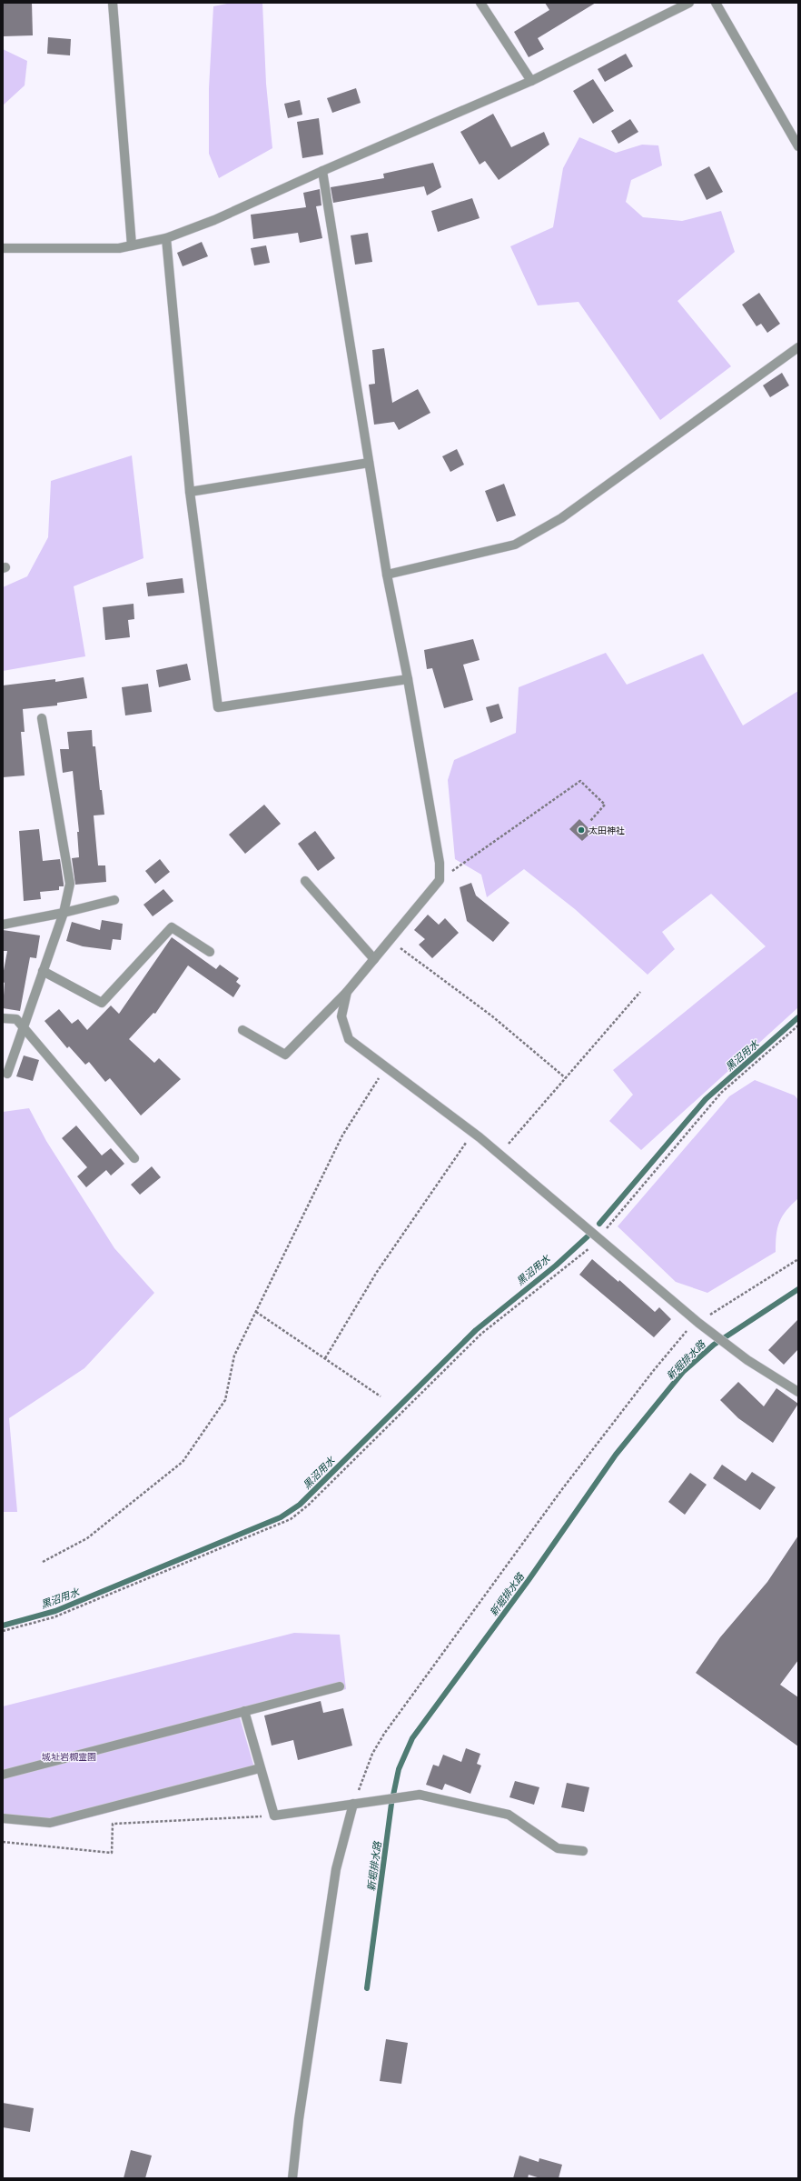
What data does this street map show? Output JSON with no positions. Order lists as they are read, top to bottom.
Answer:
{
  "water": ["黒沼用水", "新堀排水路"],
  "parks": ["城址岩槻霊園"],
  "places": ["太田神社"]
}
